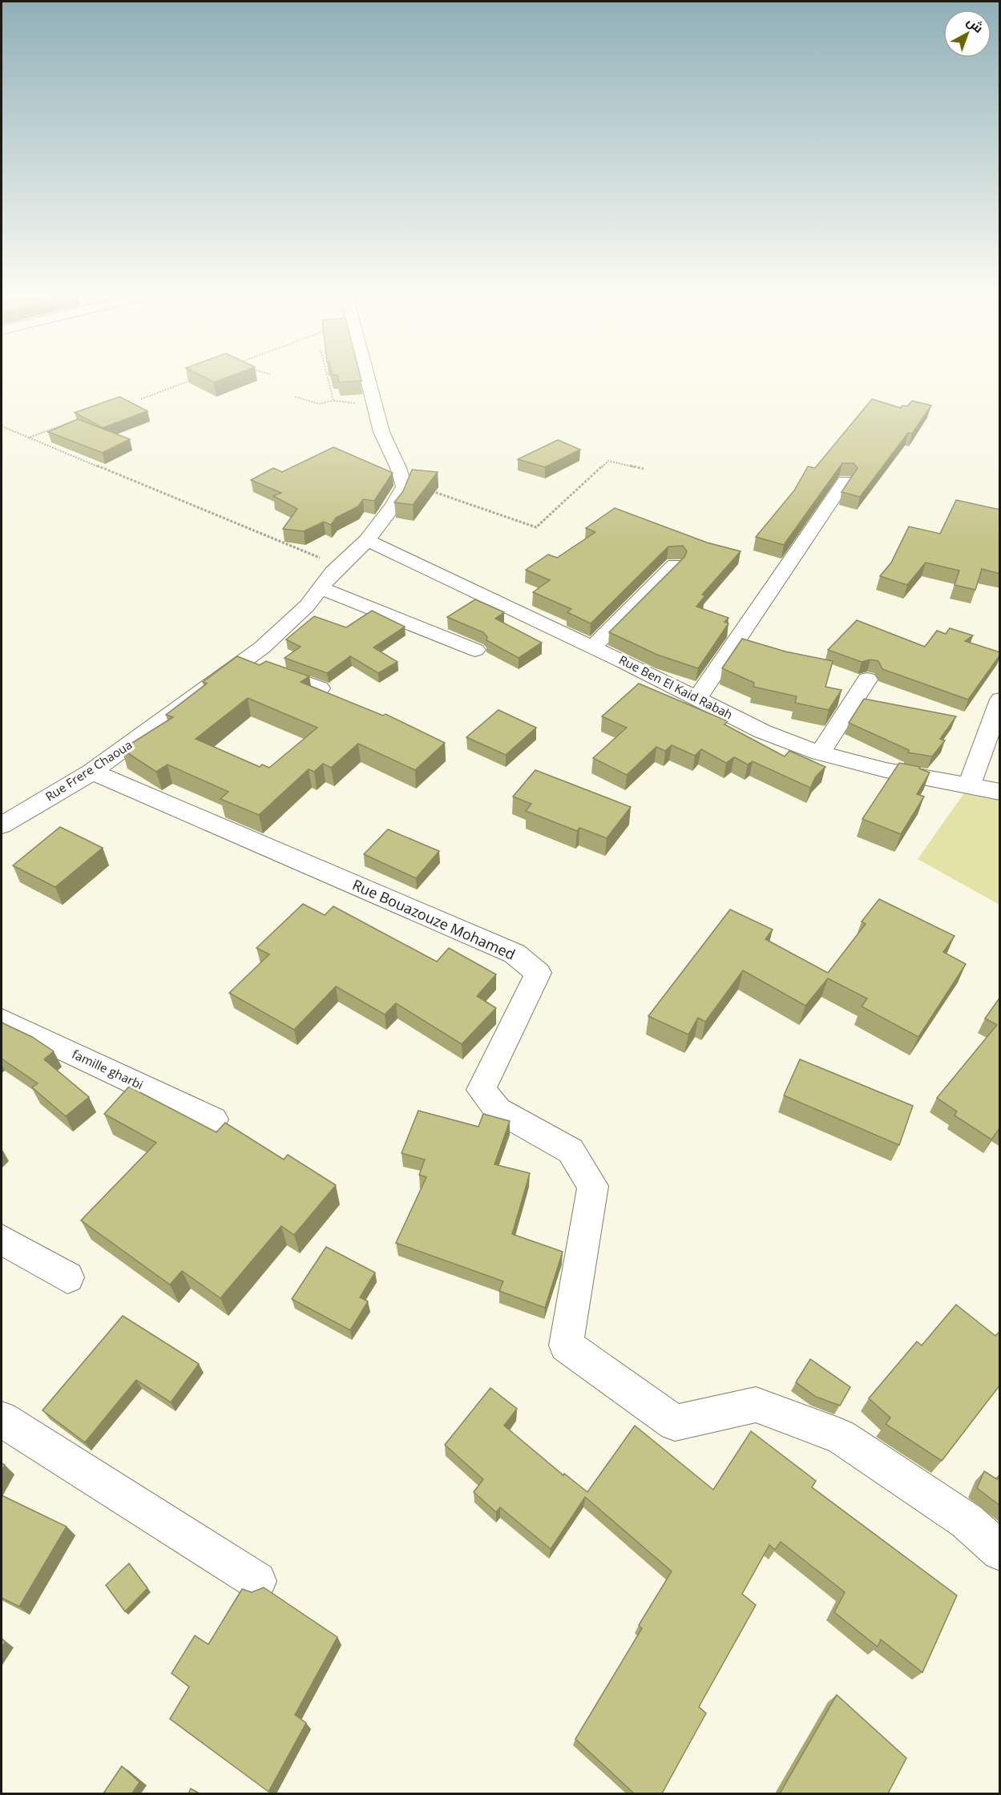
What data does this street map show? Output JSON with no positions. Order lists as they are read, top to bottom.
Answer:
{
  "streets": {
    "street": [
      "Rue Ben El Kaid Rabah",
      "Rue Frere Chaoua",
      "Rue Bouazouze Mohamed",
      "famille gharbi"
    ]
  },
  "crossings": [
    ["Rue Ben El Kaid Rabah", "Rue Frere Chaoua"],
    ["Rue Frere Chaoua", "Rue Bouazouze Mohamed"]
  ],
  "north": "top right"
}
